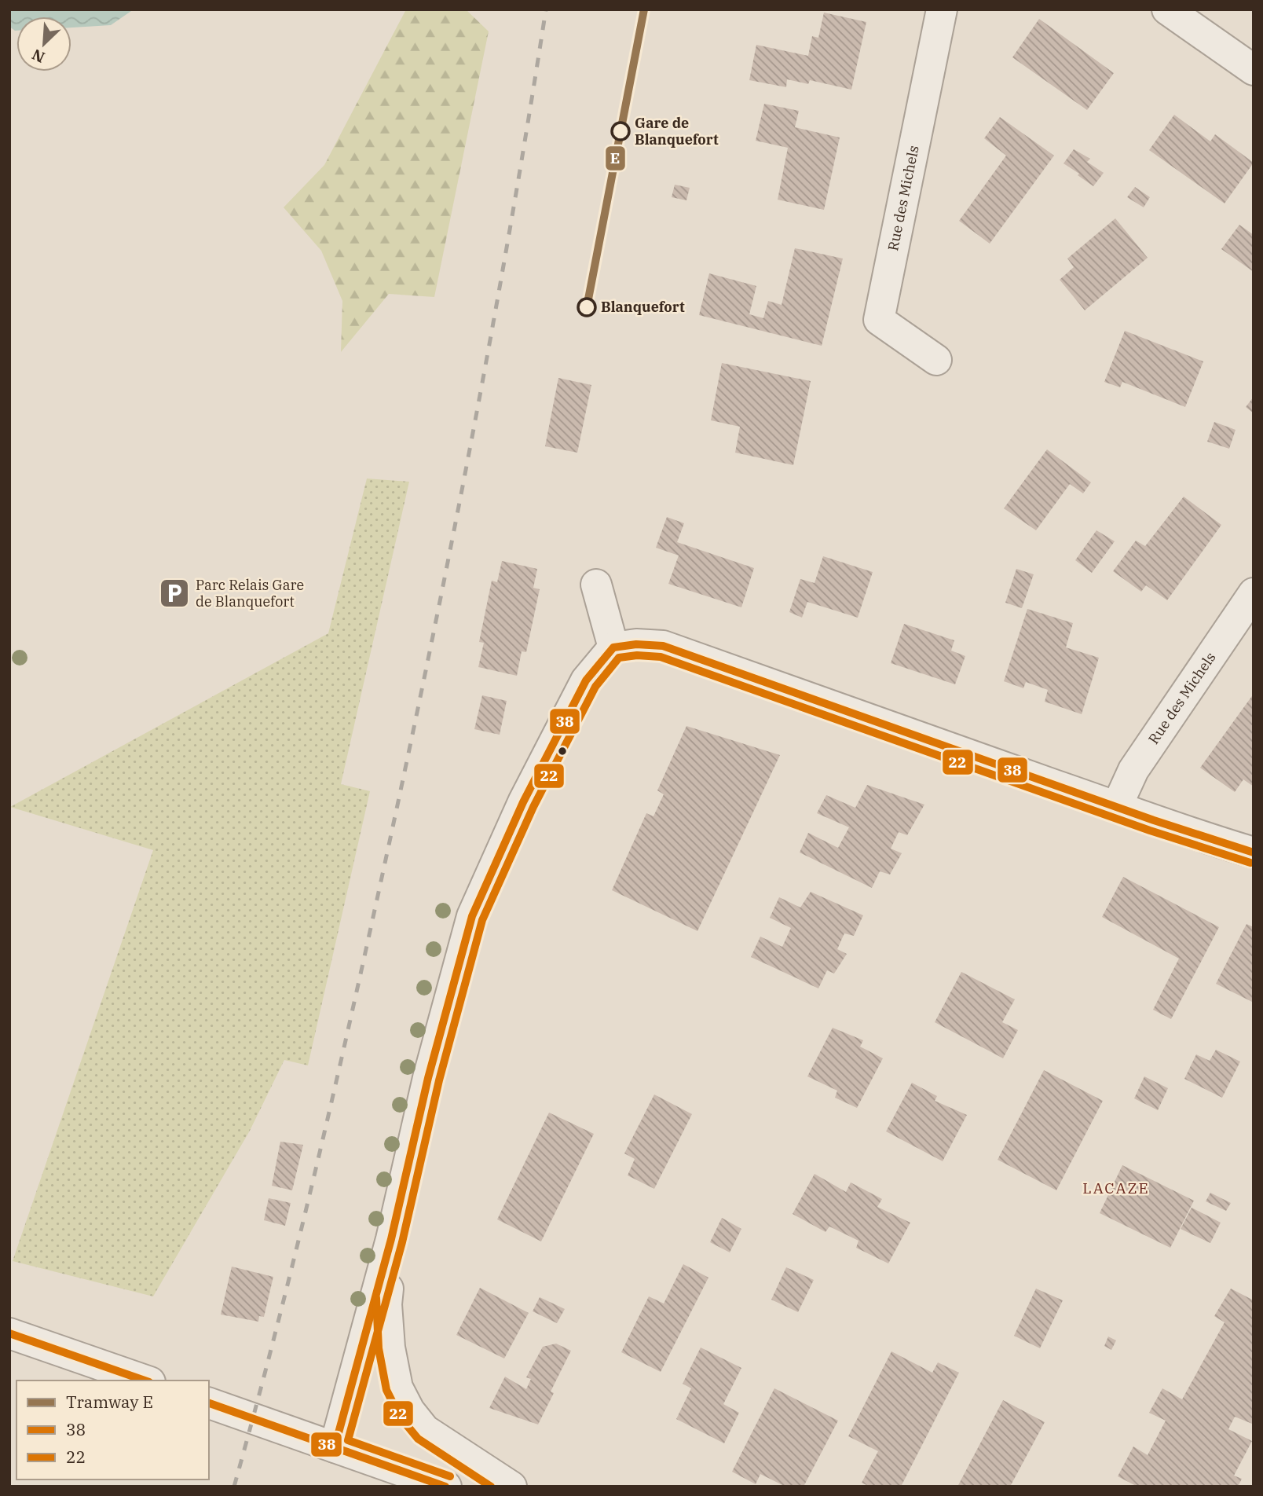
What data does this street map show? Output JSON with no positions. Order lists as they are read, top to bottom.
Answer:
{
  "streets": {
    "street": ["Rue des Michels"]
  },
  "districts": ["LACAZE"],
  "places": {
    "other": ["Gare de Blanquefort", "Blanquefort"],
    "parking": ["Parc Relais Gare de Blanquefort"]
  },
  "lines": ["tram line E", "transit line 38", "transit line 22"],
  "legend": ["Tramway E", "38", "22"],
  "north": "bottom left"
}
